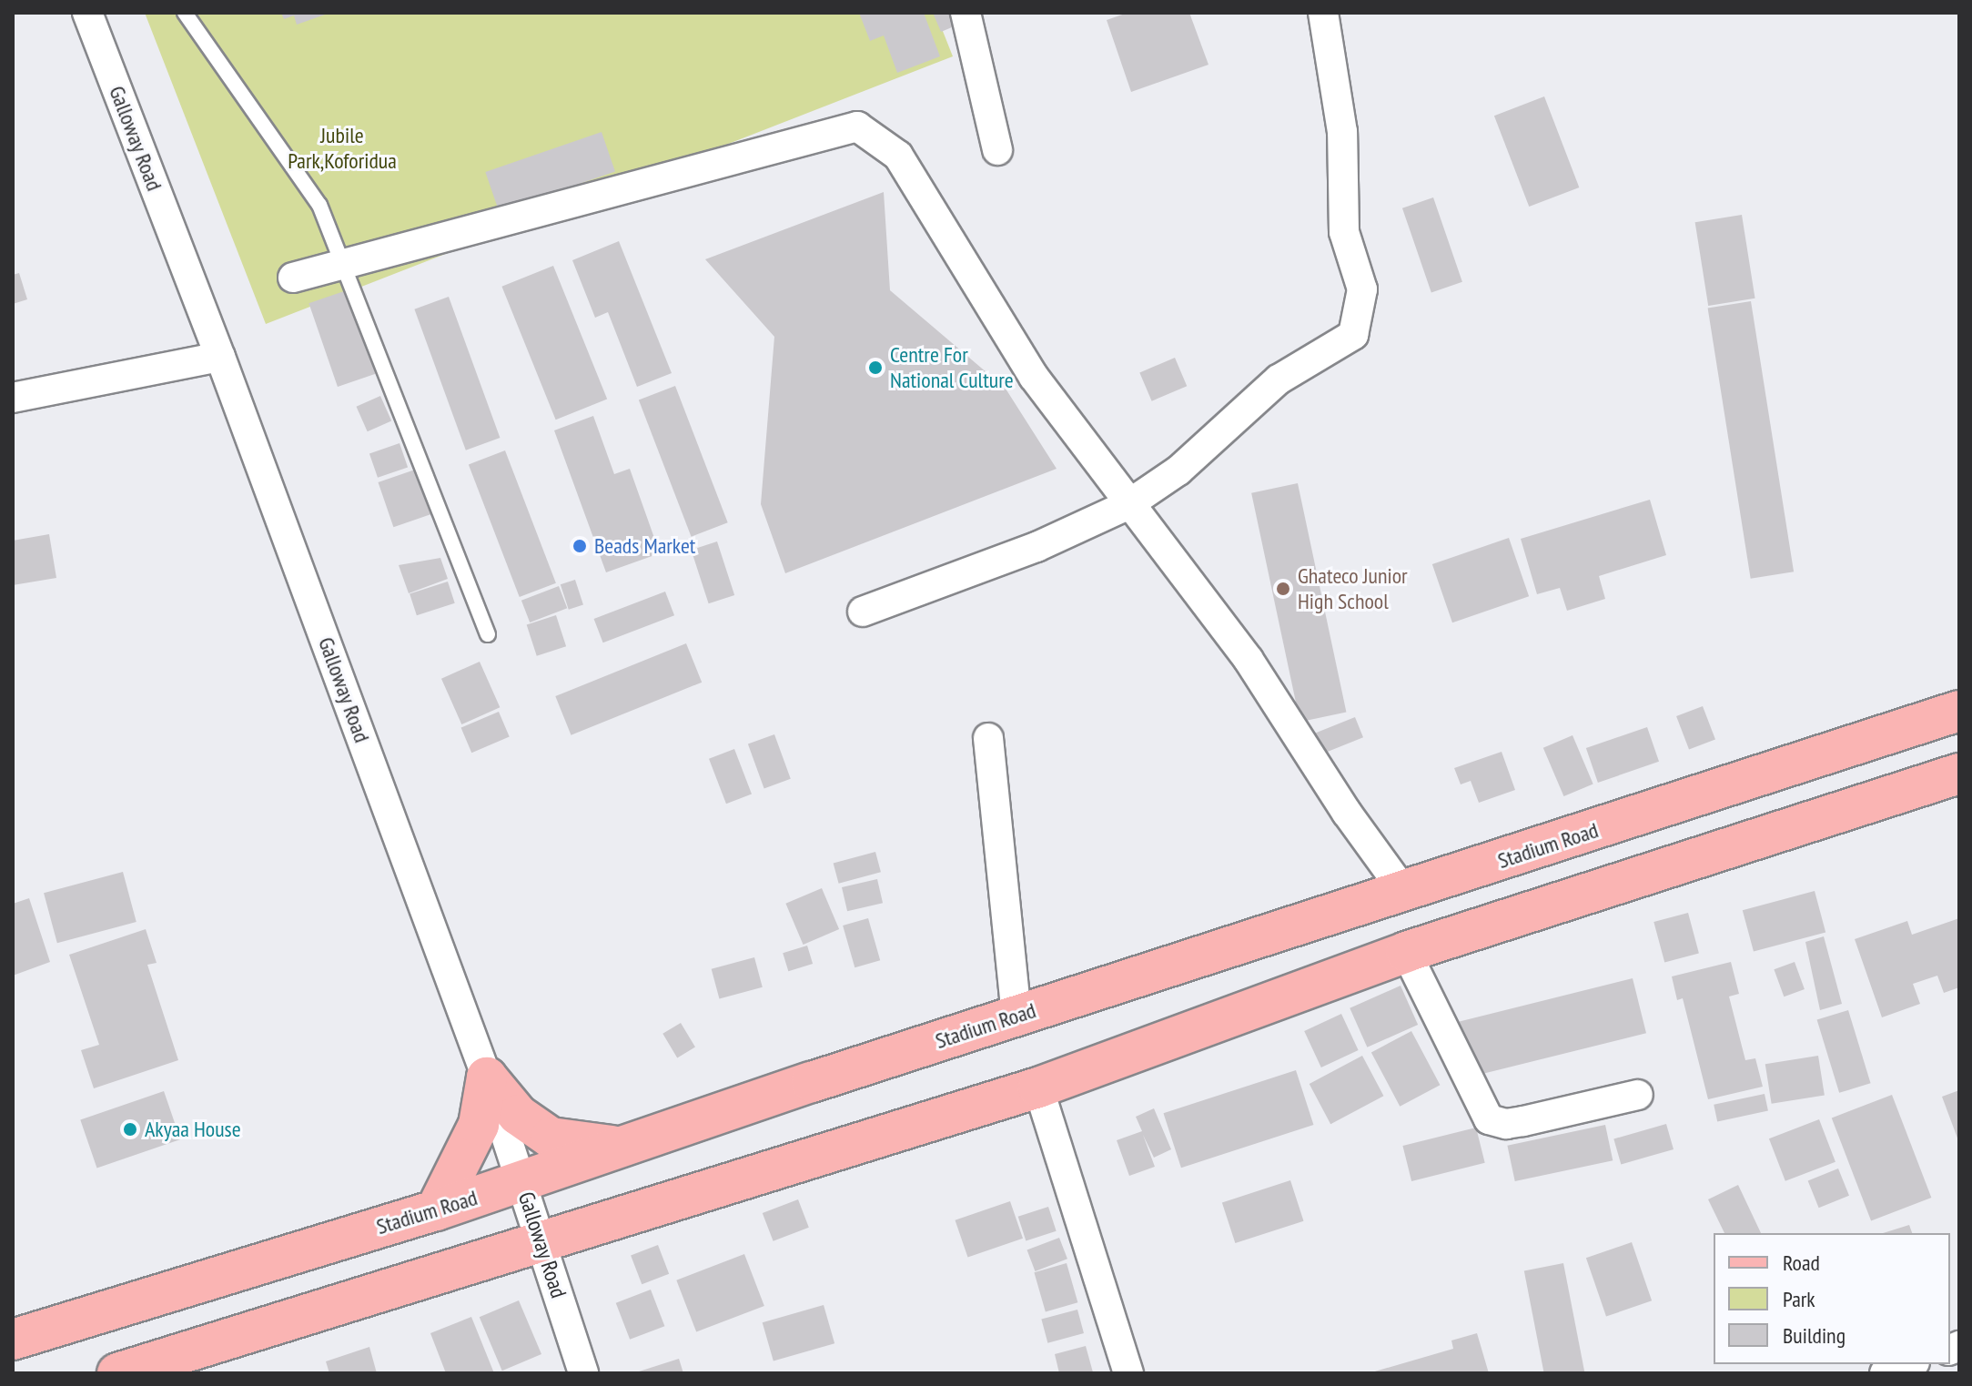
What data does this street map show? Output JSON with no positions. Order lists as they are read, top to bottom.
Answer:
{
  "streets": {
    "main road": ["Stadium Road"],
    "street": ["Galloway Road"]
  },
  "crossings": [
    ["Galloway Road", "Stadium Road"]
  ],
  "parks": ["Jubile Park,Koforidua"],
  "places": [
    "Centre For National Culture",
    "Beads Market",
    "Ghateco Junior High School",
    "Akyaa House"
  ],
  "legend": ["Road", "Park", "Building"]
}
